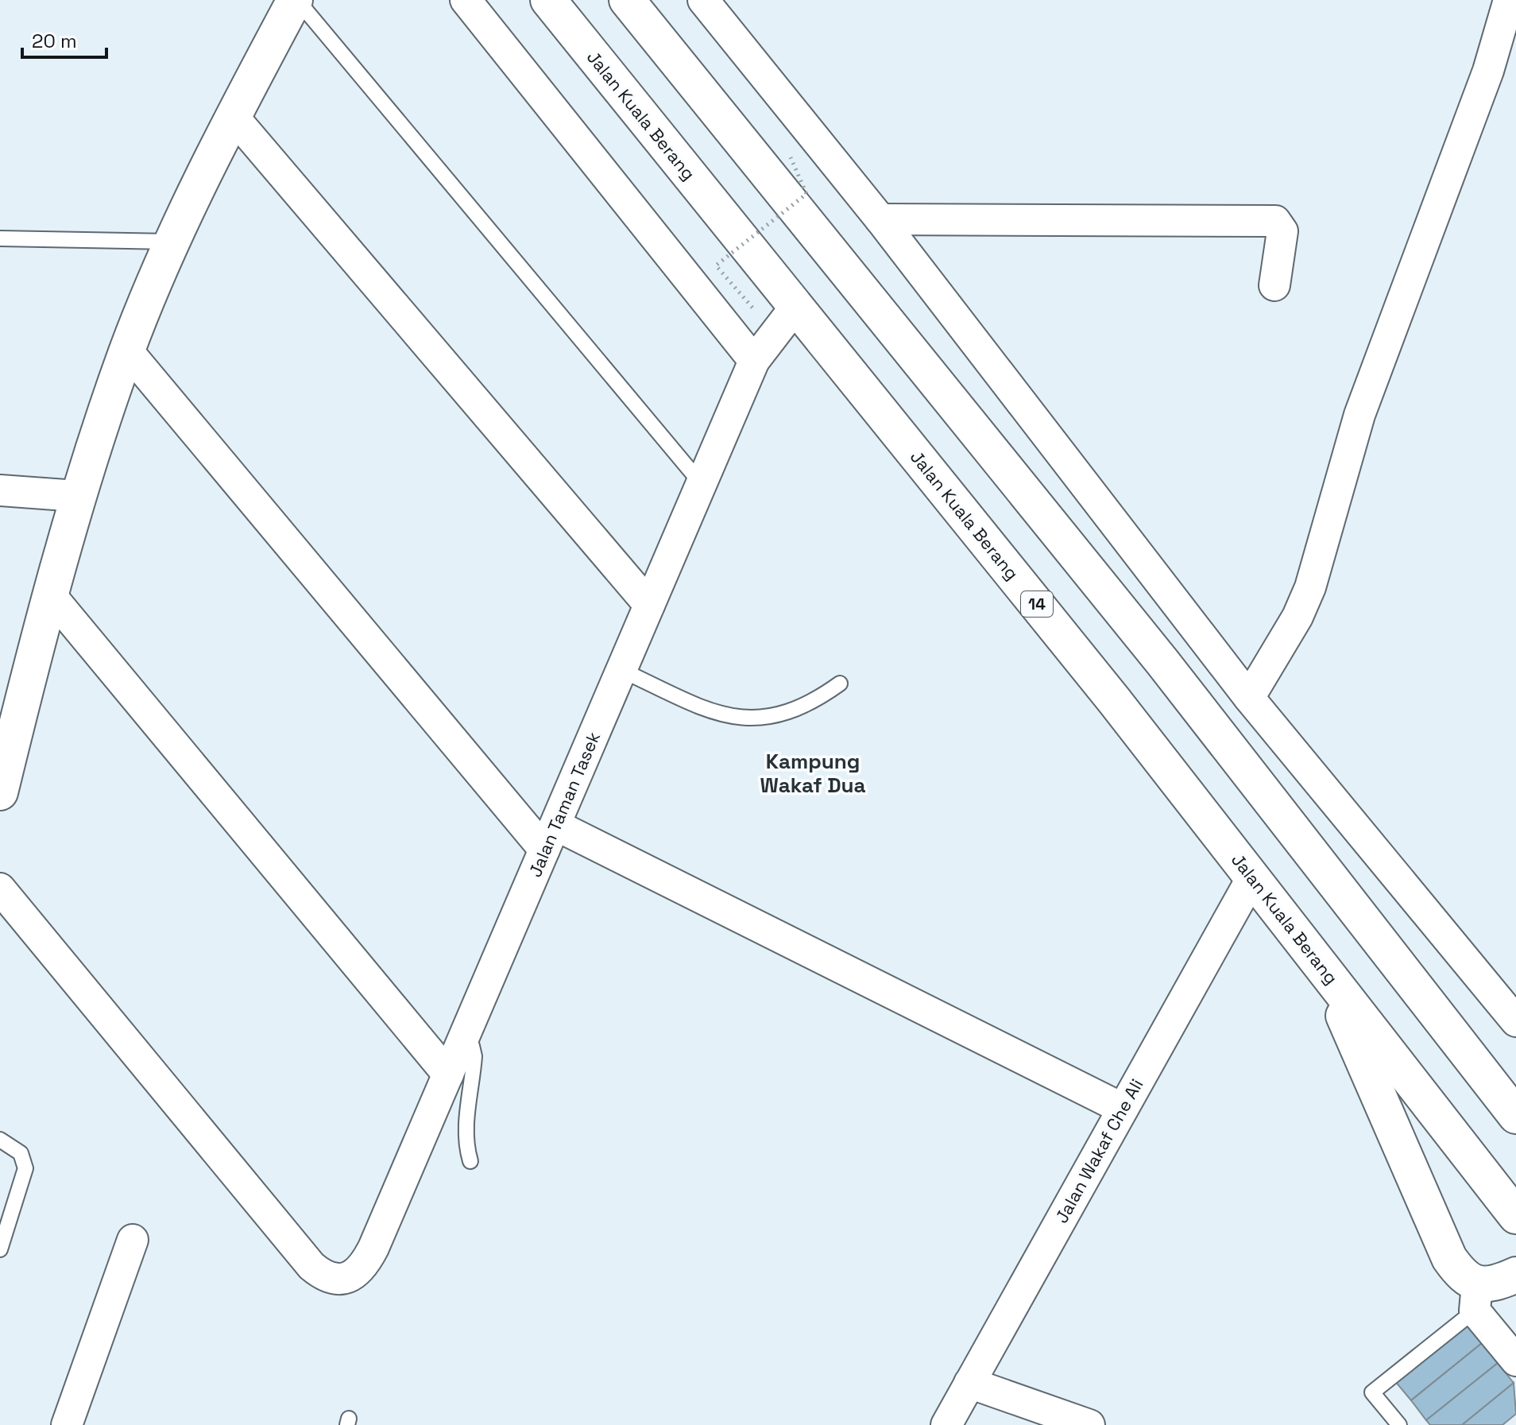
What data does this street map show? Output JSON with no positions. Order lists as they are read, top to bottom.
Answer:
{
  "streets": {
    "main road": ["Jalan Kuala Berang", "14"],
    "street": ["Jalan Taman Tasek", "Jalan Wakaf Che Ali"]
  },
  "crossings": [
    ["Jalan Kuala Berang", "Jalan Taman Tasek"],
    ["Jalan Kuala Berang", "Jalan Wakaf Che Ali"]
  ],
  "districts": ["Kampung Wakaf Dua"],
  "scale_bar": "20 m"
}
